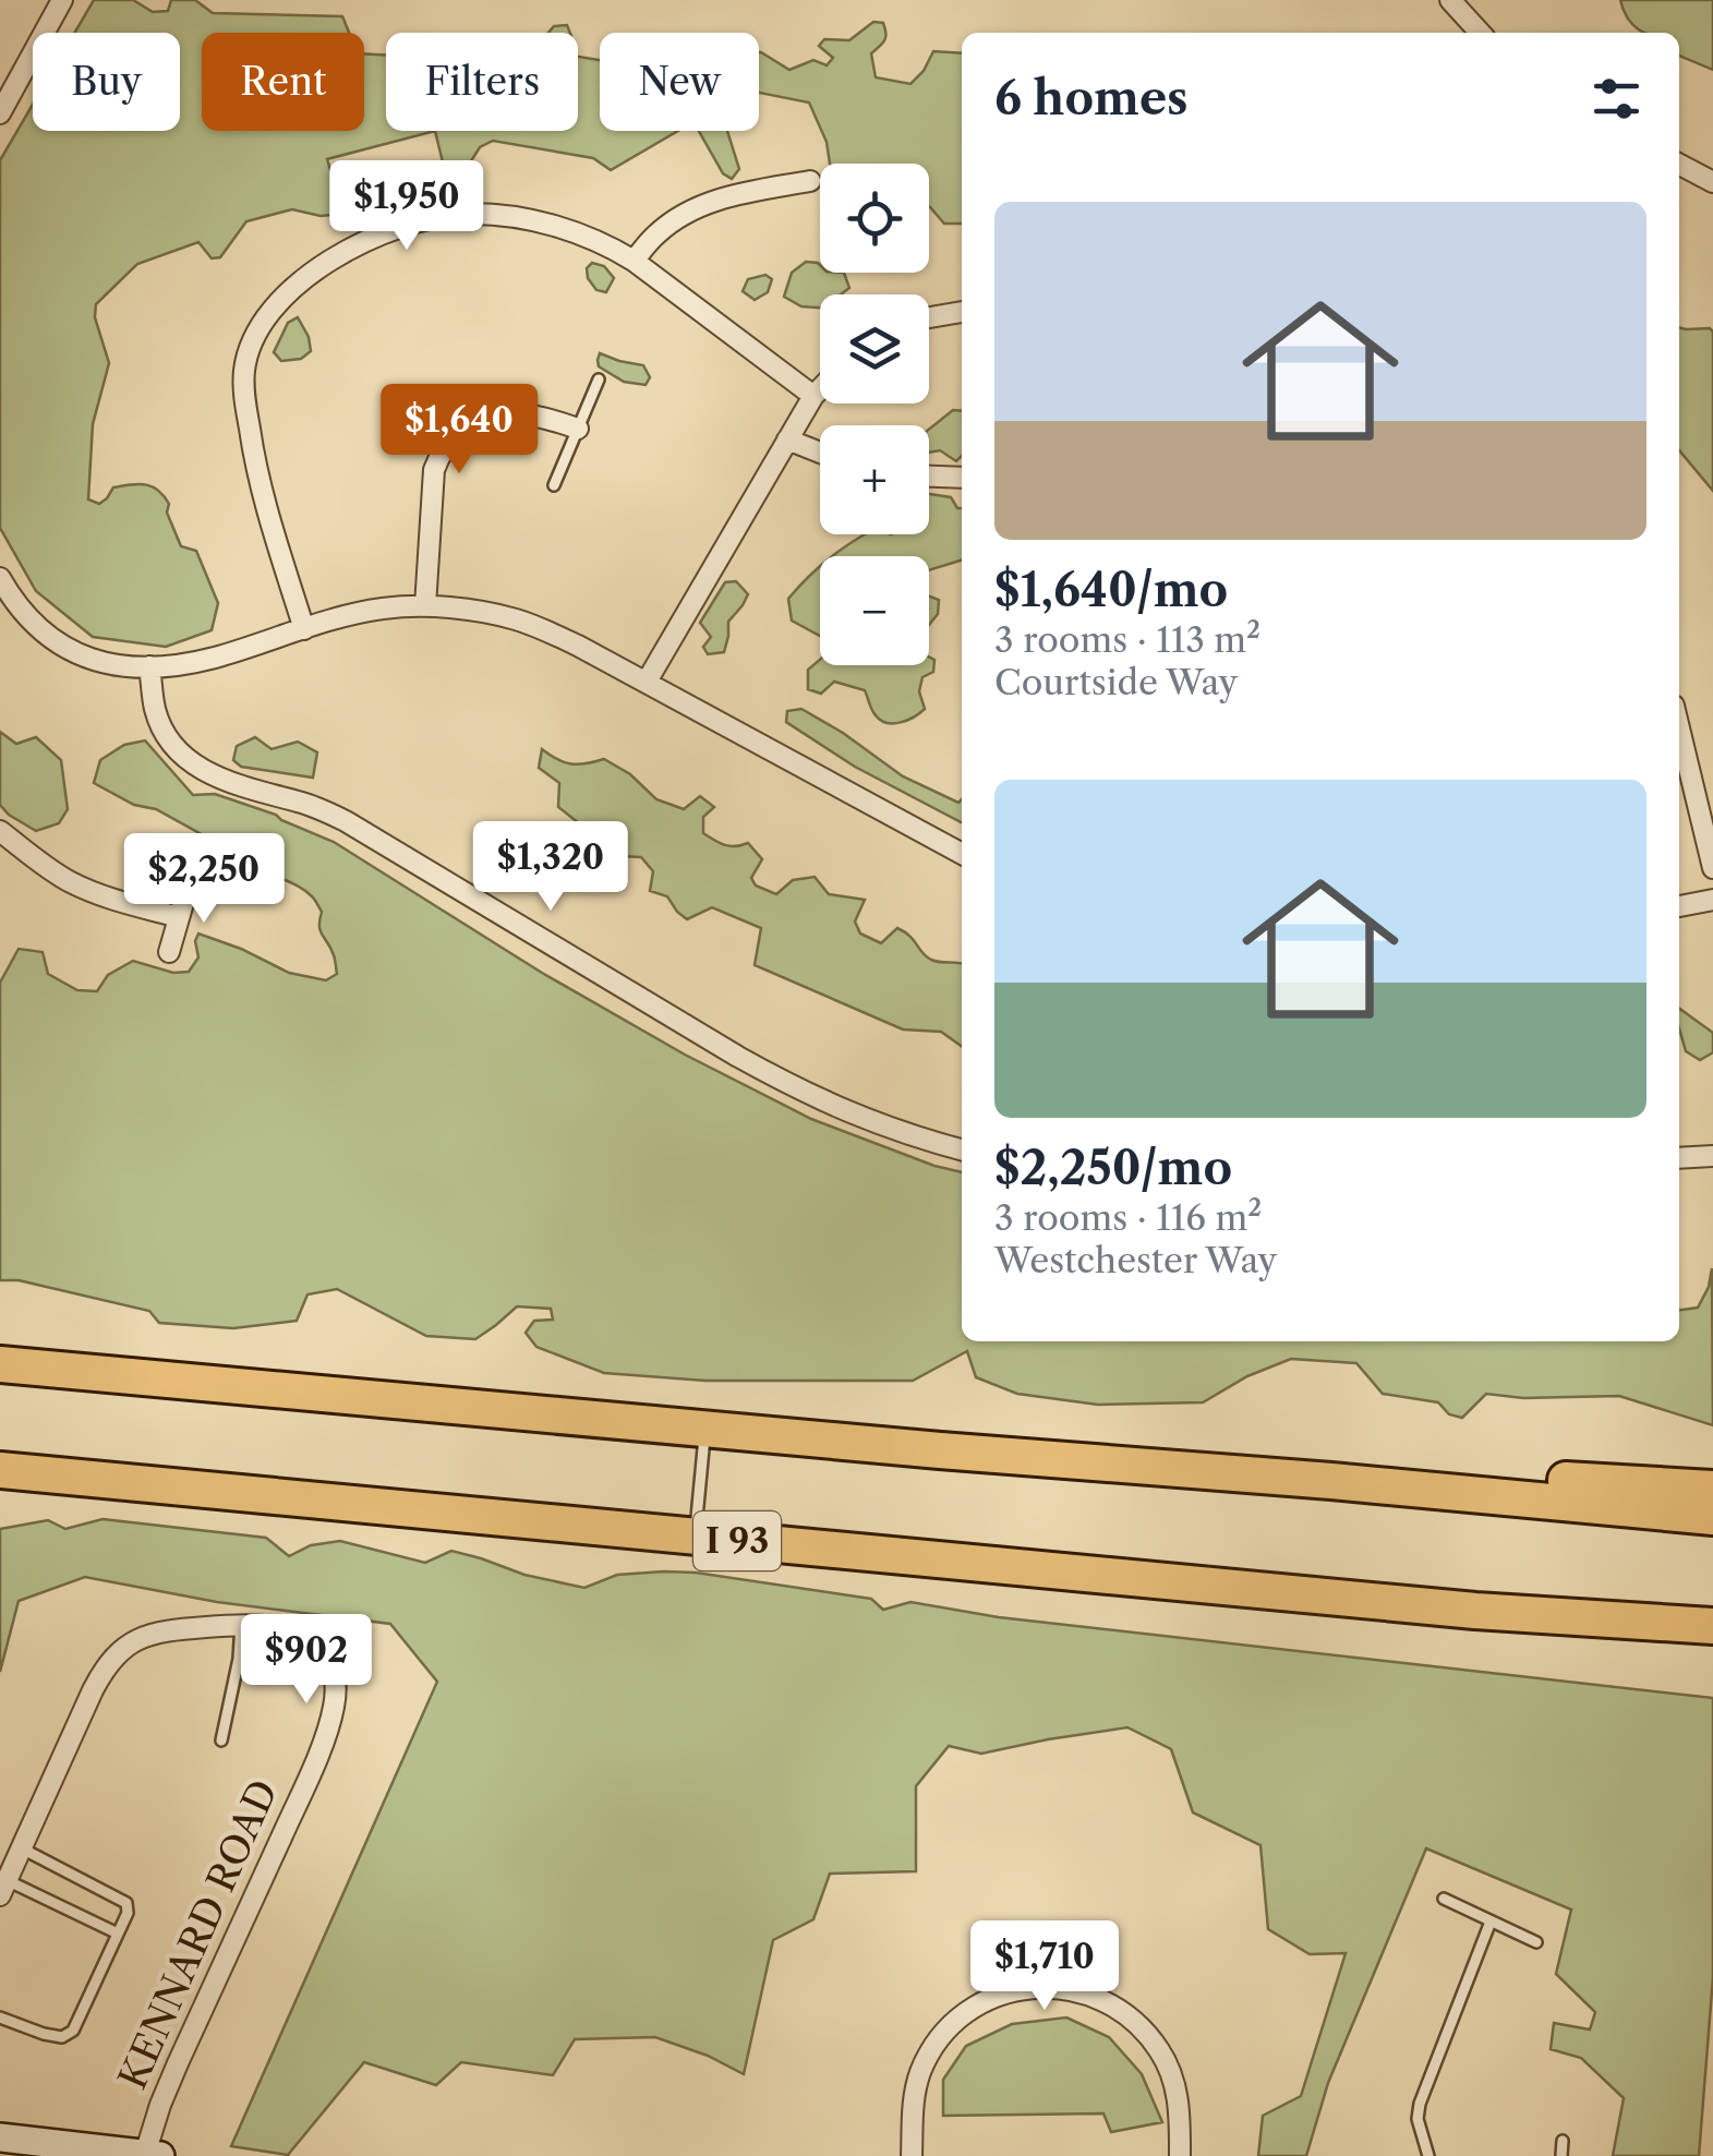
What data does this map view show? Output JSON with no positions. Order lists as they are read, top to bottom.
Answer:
{
  "streets": {
    "highway": ["I 93"],
    "street": ["KENNARD ROAD"]
  },
  "page": {
    "chip": [
      "Buy",
      "Rent",
      "Filters",
      "New"
    ],
    "heading": "6 homes",
    "price": [
      "$1,950",
      "$1,640",
      "$1,320",
      "$2,250",
      "$902",
      "$1,710"
    ],
    "map_buttons": ["+", "−"],
    "list": [
      {
        "name": "$1,640/mo",
        "note": "3 rooms · 113 m² · Courtside Way"
      },
      {
        "name": "$2,250/mo",
        "note": "3 rooms · 116 m² · Westchester Way"
      }
    ]
  }
}
